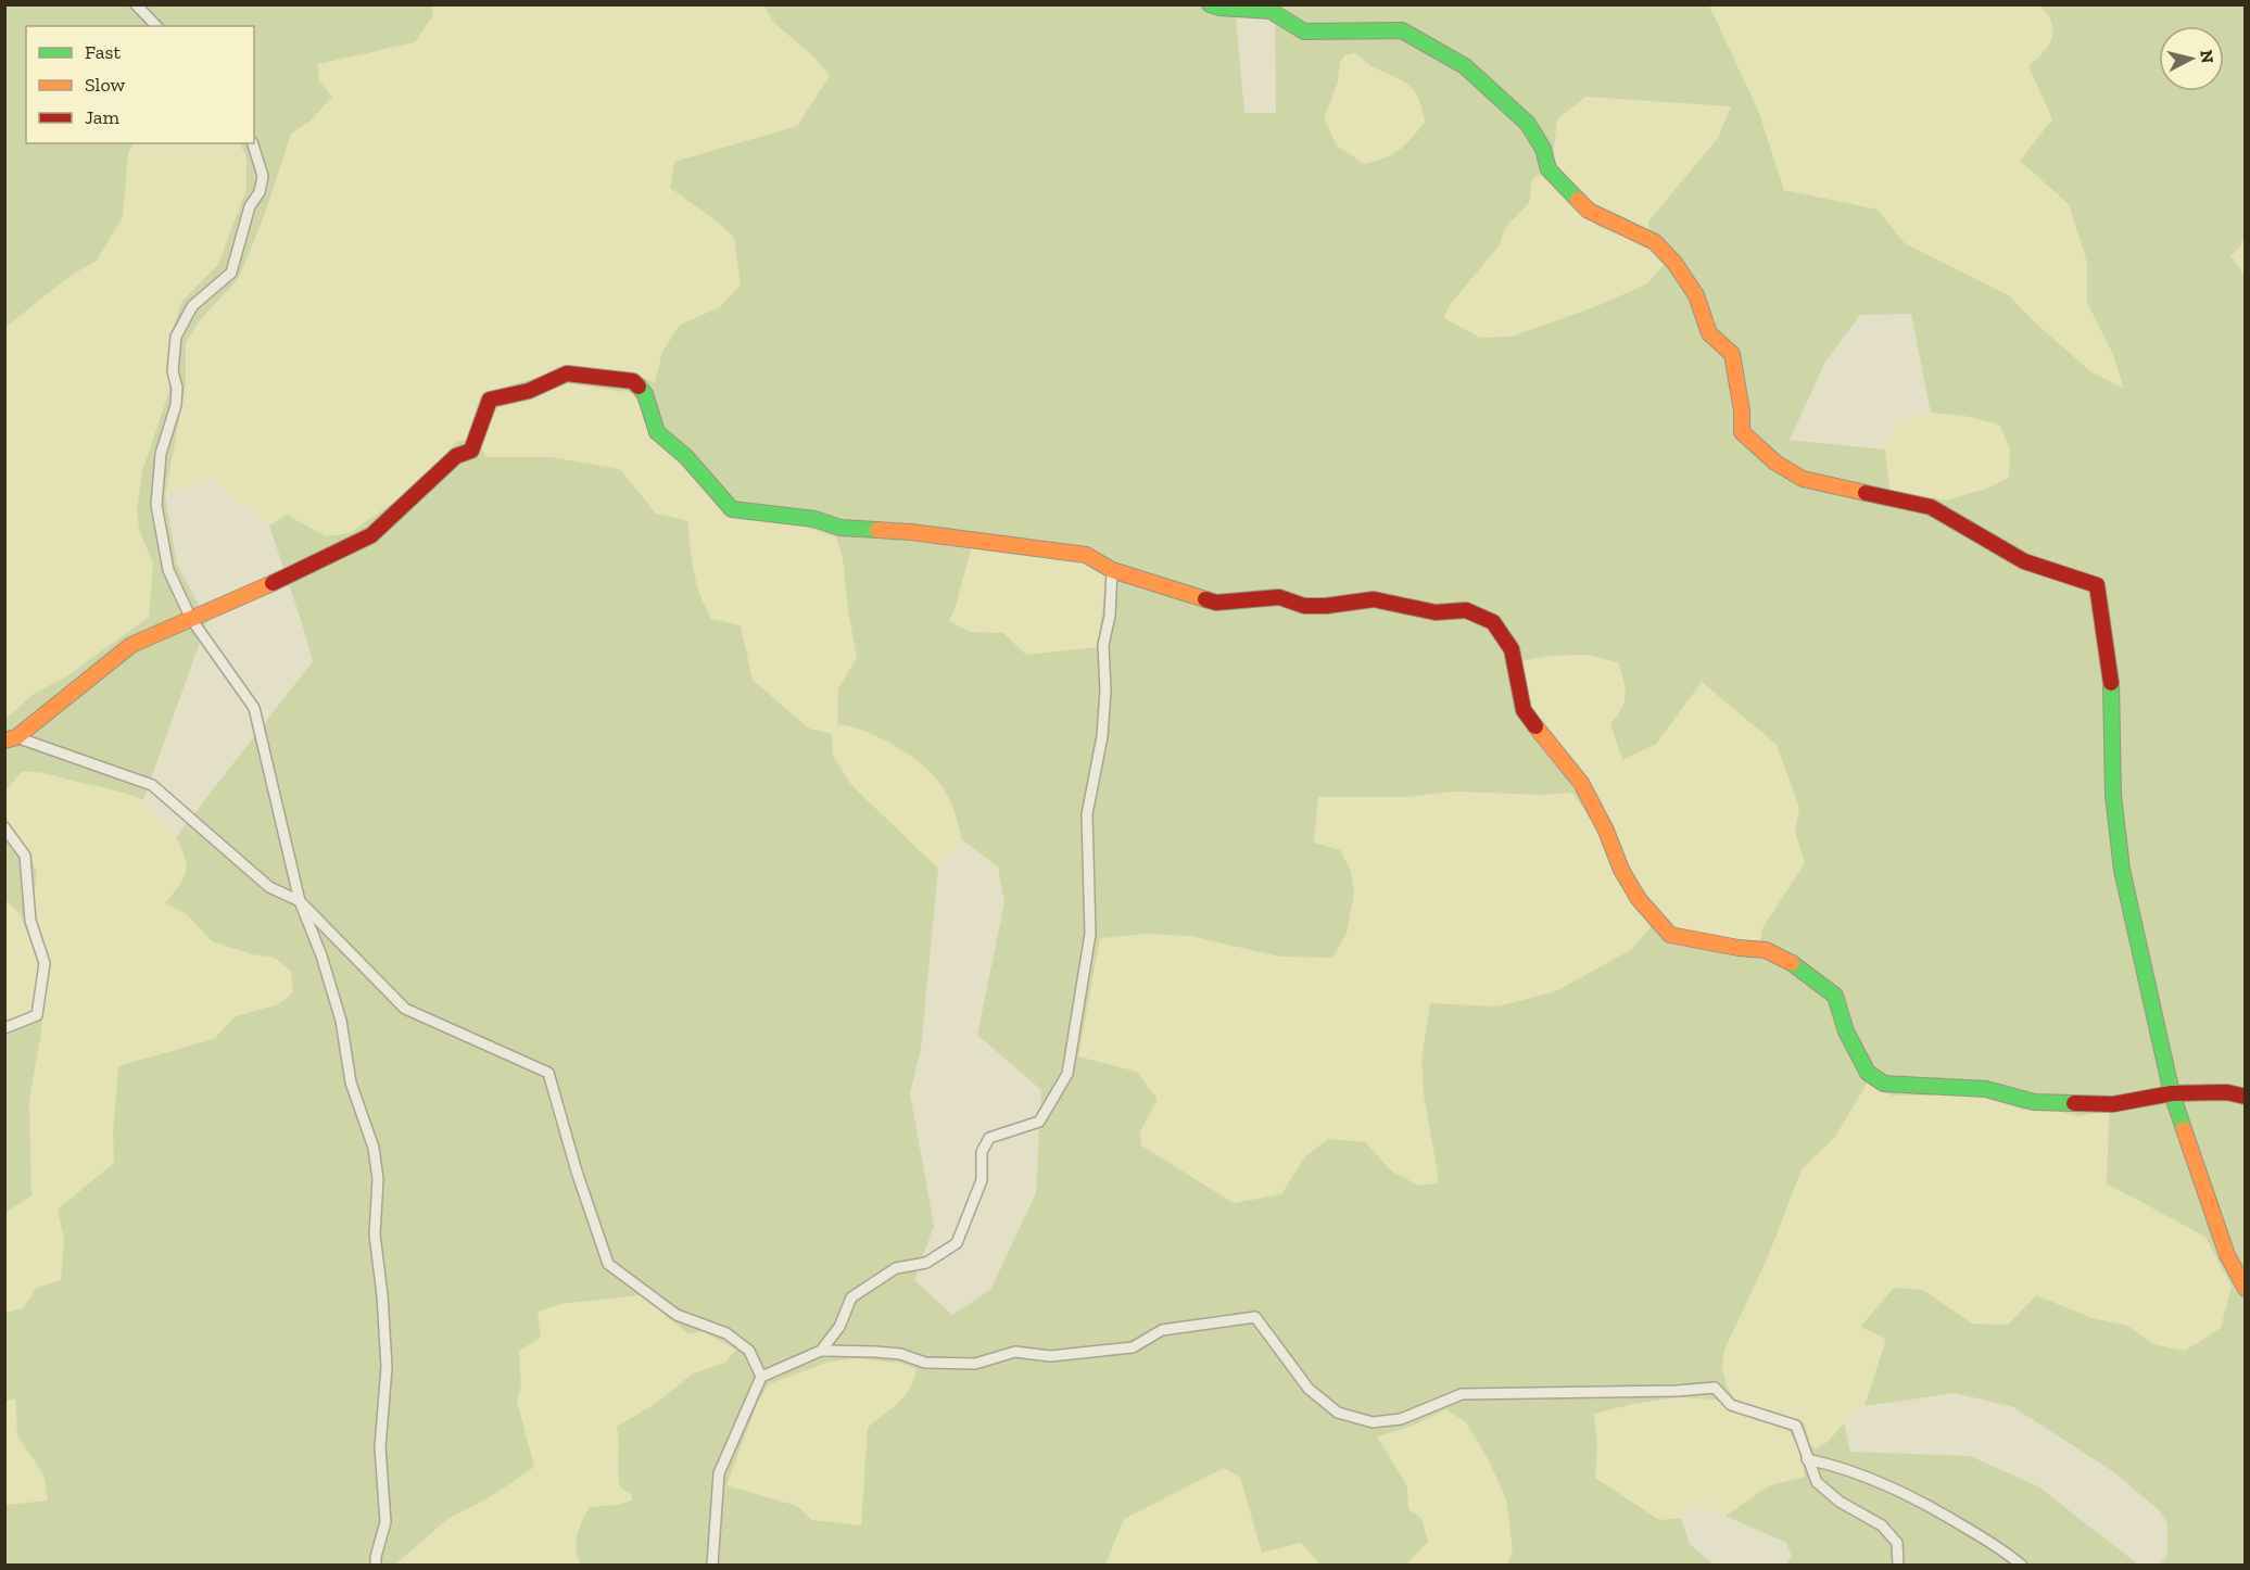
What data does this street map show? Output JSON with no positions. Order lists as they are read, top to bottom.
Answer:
{
  "legend": ["Fast", "Slow", "Jam"],
  "north": "right"
}
